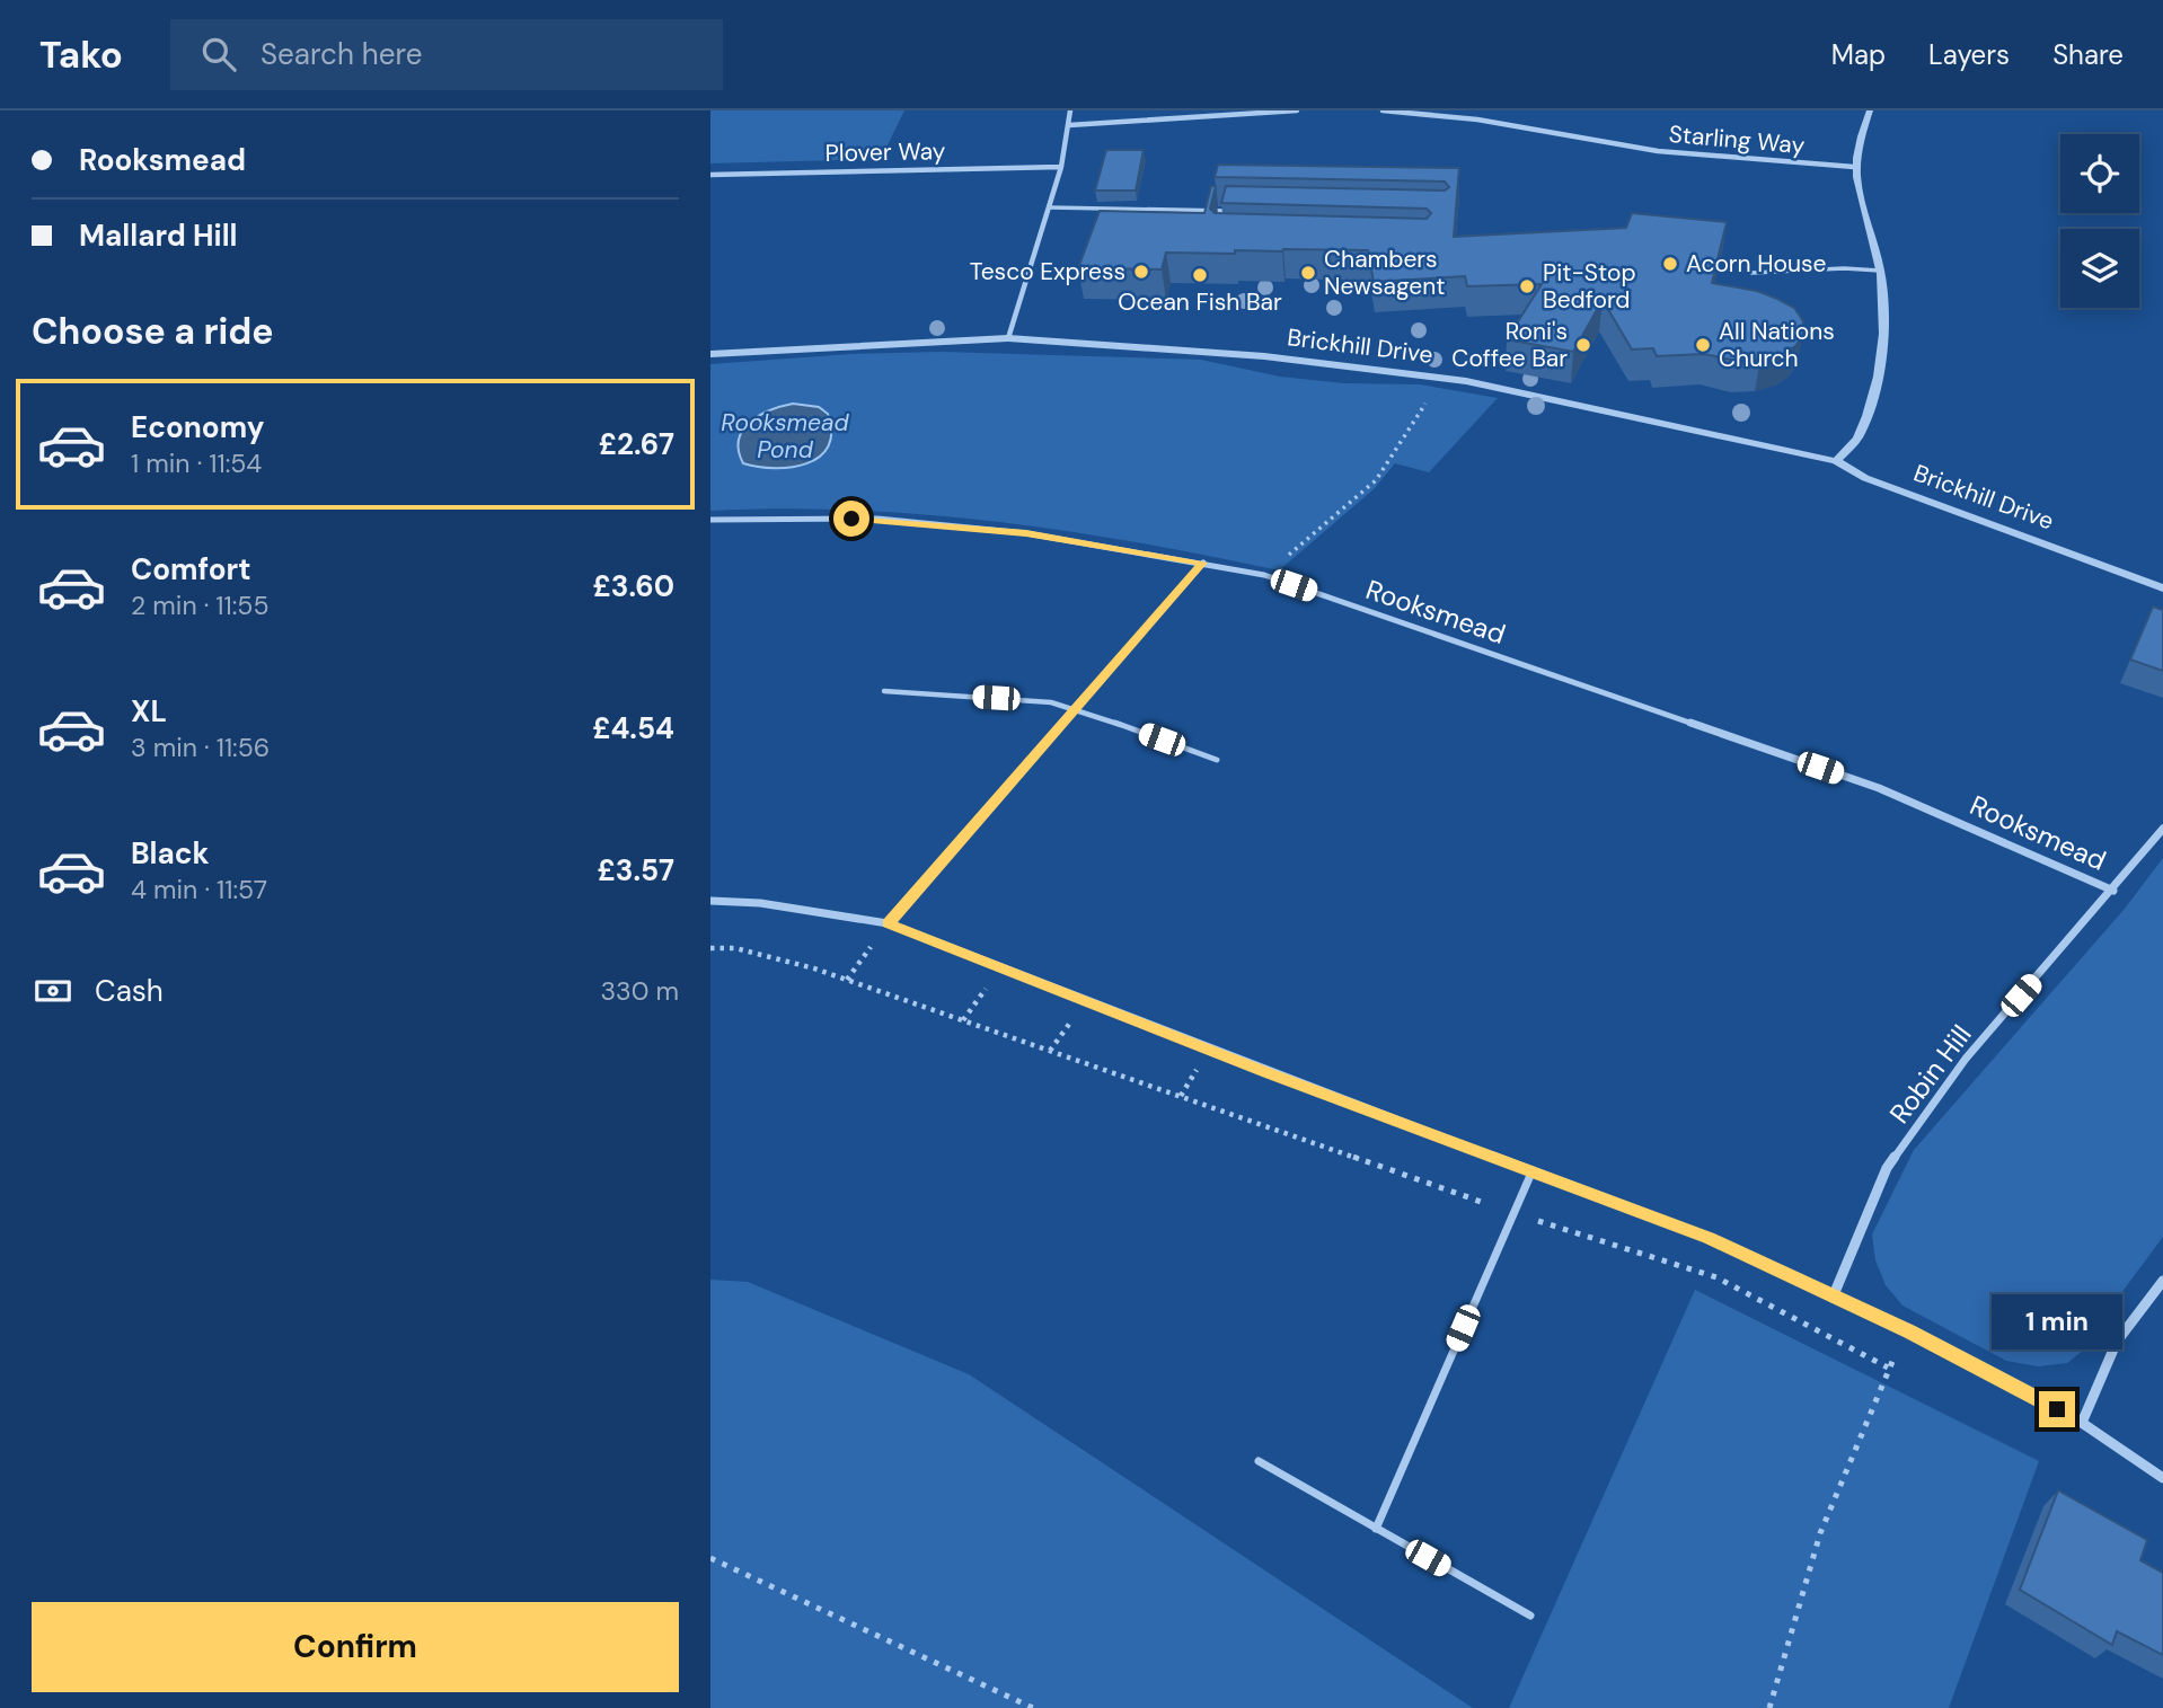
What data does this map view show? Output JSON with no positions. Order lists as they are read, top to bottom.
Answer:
{
  "streets": {
    "street": [
      "Starling Way",
      "Plover Way",
      "Brickhill Drive",
      "Rooksmead",
      "Robin Hill"
    ]
  },
  "crossings": [
    ["Rooksmead", "Robin Hill"]
  ],
  "water": ["Rooksmead Pond"],
  "places": [
    "Acorn House",
    "Tesco Express",
    "Chambers Newsagent",
    "Ocean Fish Bar",
    "Pit-Stop Bedford",
    "Roni's Coffee Bar",
    "All Nations Church"
  ],
  "page": {
    "header": "Tako",
    "search": "Search here",
    "nav": ["Map", "Layers", "Share"],
    "banner": ["Rooksmead", "Mallard Hill"],
    "heading": "Choose a ride",
    "list": [
      {
        "name": "Economy",
        "note": "1 min · 11:54",
        "value": "£2.67"
      },
      {
        "name": "Comfort",
        "note": "2 min · 11:55",
        "value": "£3.60"
      },
      {
        "name": "XL",
        "note": "3 min · 11:56",
        "value": "£4.54"
      },
      {
        "name": "Black",
        "note": "4 min · 11:57",
        "value": "£3.57"
      }
    ],
    "pay": ["Cash", "330 m"],
    "bubble": "1 min",
    "buttons": "Confirm"
  }
}
